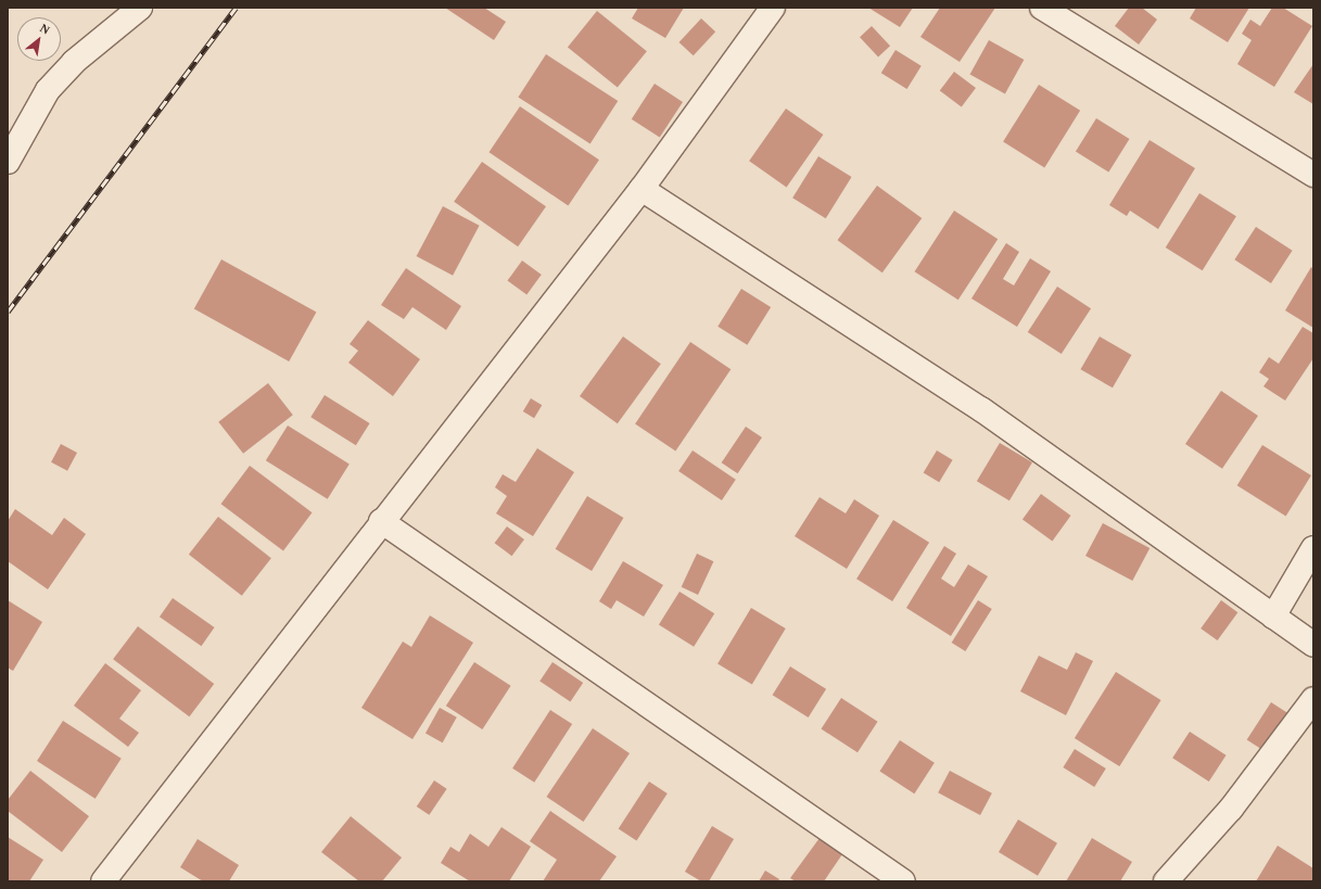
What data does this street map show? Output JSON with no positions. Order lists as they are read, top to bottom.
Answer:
{
  "north": "top right"
}
